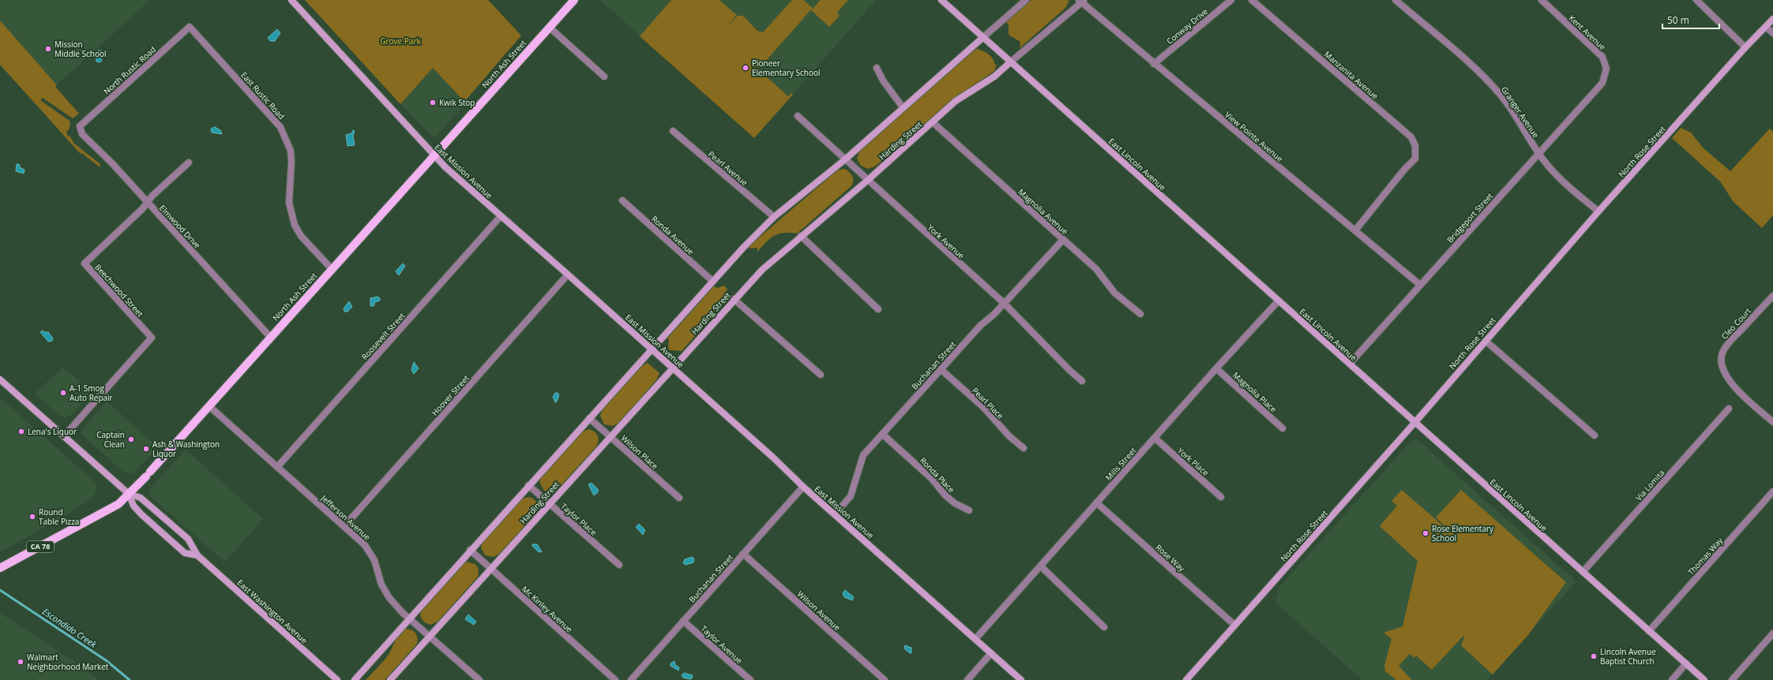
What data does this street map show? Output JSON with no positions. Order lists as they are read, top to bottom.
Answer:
{
  "streets": {
    "main road": ["North Ash Street", "CA 78"],
    "street": [
      "Conway Drive",
      "Kent Avenue",
      "North Rustic Road",
      "Manzanita Avenue",
      "East Rustic Road",
      "Granger Avenue",
      "View Pointe Avenue",
      "Harding Street",
      "North Rose Street",
      "East Lincoln Avenue",
      "Pearl Avenue",
      "East Mission Avenue",
      "Magnolia Avenue",
      "Bridgeport Street",
      "Elmwood Drive",
      "Ronda Avenue",
      "York Avenue",
      "Beechwood Street",
      "Cleo Court",
      "Roosevelt Street",
      "Buchanan Street",
      "Magnolia Place",
      "Hoover Street",
      "Pearl Place",
      "Wilson Place",
      "York Place",
      "Mills Street",
      "Ronda Place",
      "Via Lomita",
      "Jefferson Avenue",
      "Taylor Place",
      "Thomas Way",
      "Rose Way",
      "Mc Kinley Avenue",
      "Wilson Avenue",
      "East Washington Avenue",
      "Taylor Avenue"
    ]
  },
  "crossings": [
    ["Conway Drive", "View Pointe Avenue"],
    ["Kent Avenue", "Bridgeport Street"],
    ["North Ash Street", "East Rustic Road"],
    ["North Ash Street", "East Mission Avenue"],
    ["North Ash Street", "Elmwood Drive"],
    ["North Ash Street", "Jefferson Avenue"],
    ["North Ash Street", "East Washington Avenue"],
    ["North Rustic Road", "East Rustic Road"],
    ["North Rustic Road", "Elmwood Drive"],
    ["Manzanita Avenue", "View Pointe Avenue"],
    ["Granger Avenue", "North Rose Street"],
    ["Granger Avenue", "Bridgeport Street"],
    ["View Pointe Avenue", "Harding Street"],
    ["View Pointe Avenue", "Bridgeport Street"],
    ["Harding Street", "East Lincoln Avenue"],
    ["Harding Street", "East Mission Avenue"],
    ["Harding Street", "Magnolia Avenue"],
    ["Harding Street", "York Avenue"],
    ["Harding Street", "Wilson Place"],
    ["Harding Street", "Jefferson Avenue"],
    ["Harding Street", "Taylor Place"],
    ["Harding Street", "Mc Kinley Avenue"],
    ["North Rose Street", "East Lincoln Avenue"],
    ["North Rose Street", "Rose Way"],
    ["East Lincoln Avenue", "Bridgeport Street"],
    ["East Lincoln Avenue", "Mills Street"],
    ["East Lincoln Avenue", "Via Lomita"],
    ["East Lincoln Avenue", "Thomas Way"],
    ["East Mission Avenue", "Roosevelt Street"],
    ["East Mission Avenue", "Buchanan Street"],
    ["East Mission Avenue", "Hoover Street"],
    ["East Mission Avenue", "Mills Street"],
    ["Magnolia Avenue", "Buchanan Street"],
    ["Elmwood Drive", "Beechwood Street"],
    ["York Avenue", "Buchanan Street"],
    ["Beechwood Street", "East Washington Avenue"],
    ["Roosevelt Street", "Jefferson Avenue"],
    ["Buchanan Street", "Pearl Place"],
    ["Buchanan Street", "Ronda Place"],
    ["Buchanan Street", "Wilson Avenue"],
    ["Buchanan Street", "Taylor Avenue"],
    ["Magnolia Place", "Mills Street"],
    ["Hoover Street", "Jefferson Avenue"],
    ["York Place", "Mills Street"],
    ["Mills Street", "Rose Way"]
  ],
  "water": ["Escondido Creek"],
  "parks": ["Grove Park"],
  "places": [
    "Mission Middle School",
    "Pioneer Elementary School",
    "Kwik Stop",
    "A-1 Smog Auto Repair",
    "Lena's Liquor",
    "Captain Clean",
    "Ash & Washington Liquor",
    "Round Table Pizza",
    "Rose Elementary School",
    "Lincoln Avenue Baptist Church",
    "Walmart Neighborhood Market"
  ],
  "scale_bar": "50 m"
}
